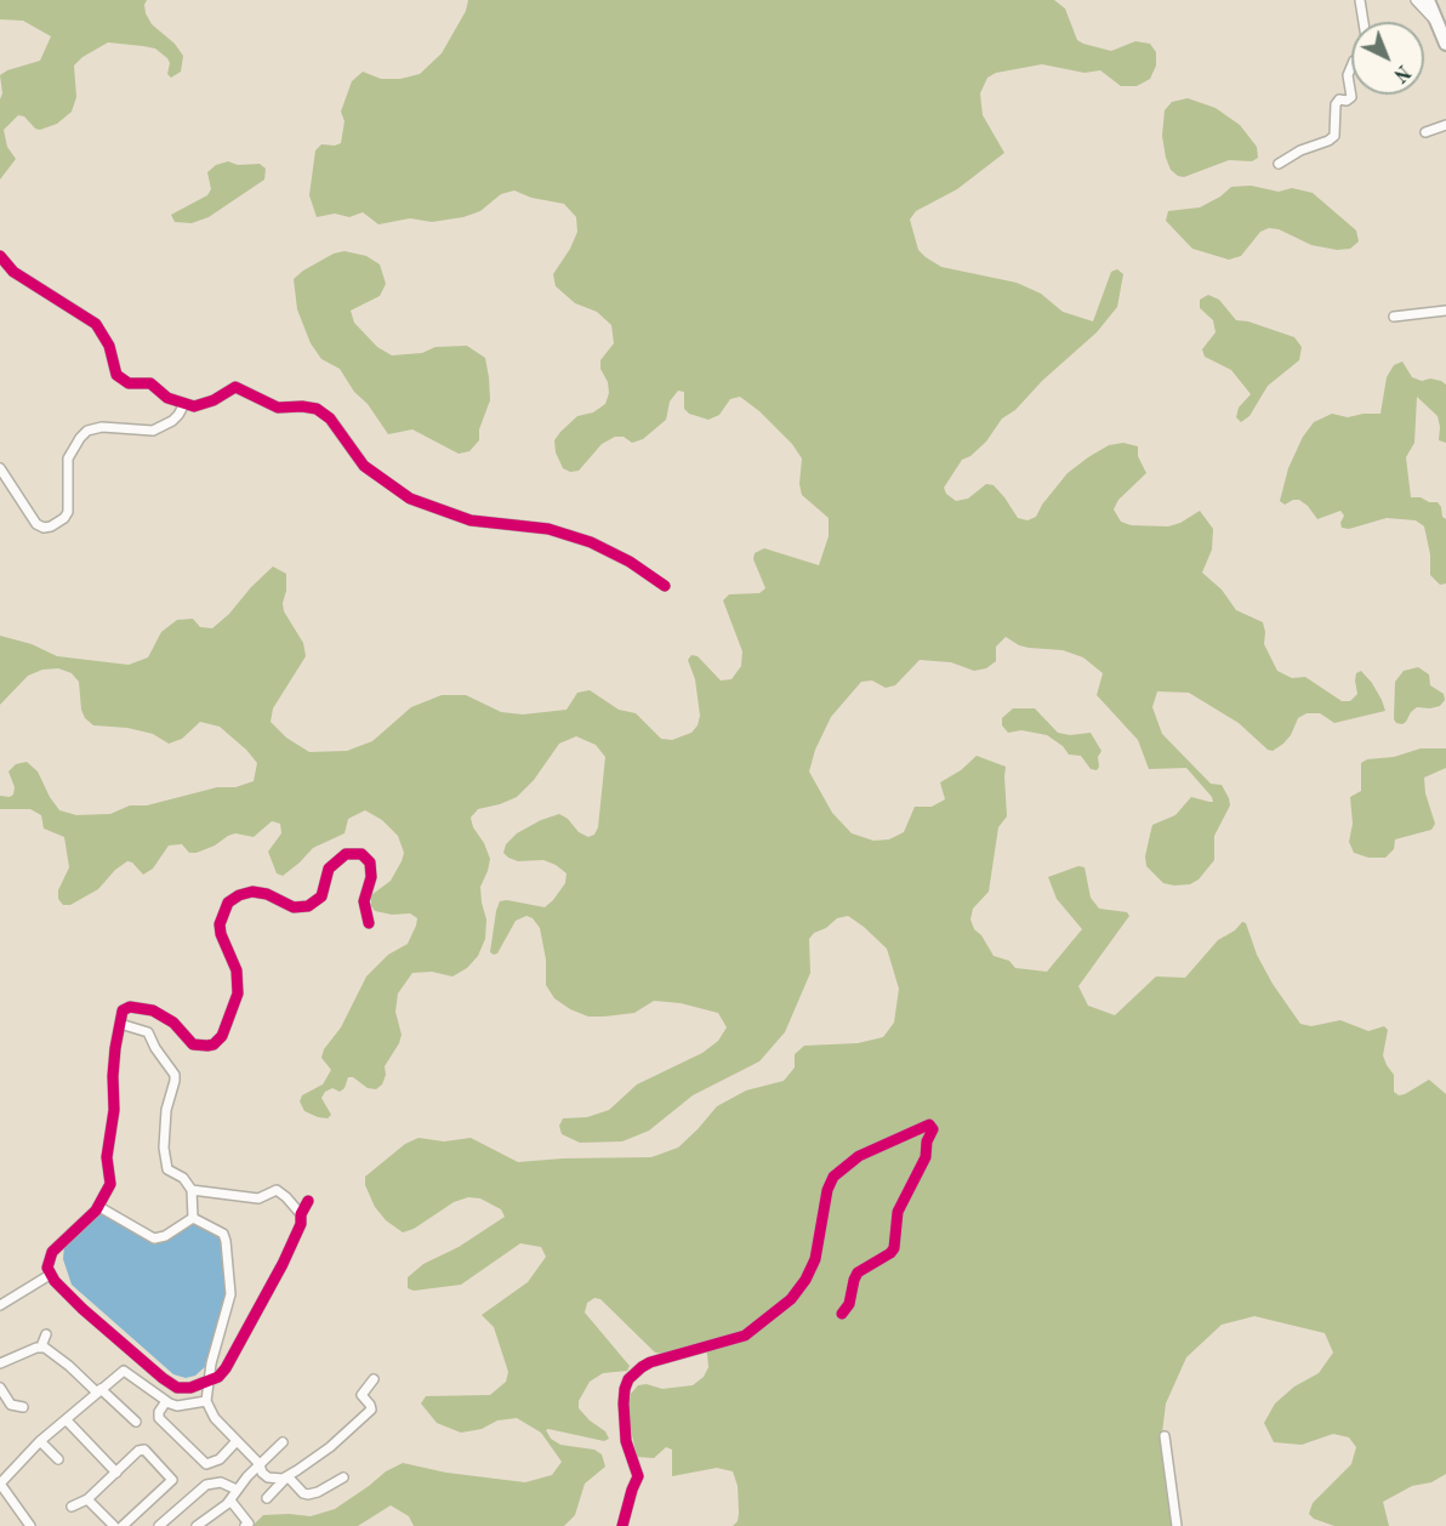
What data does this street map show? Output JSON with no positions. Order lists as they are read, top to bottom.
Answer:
{
  "north": "bottom right"
}
